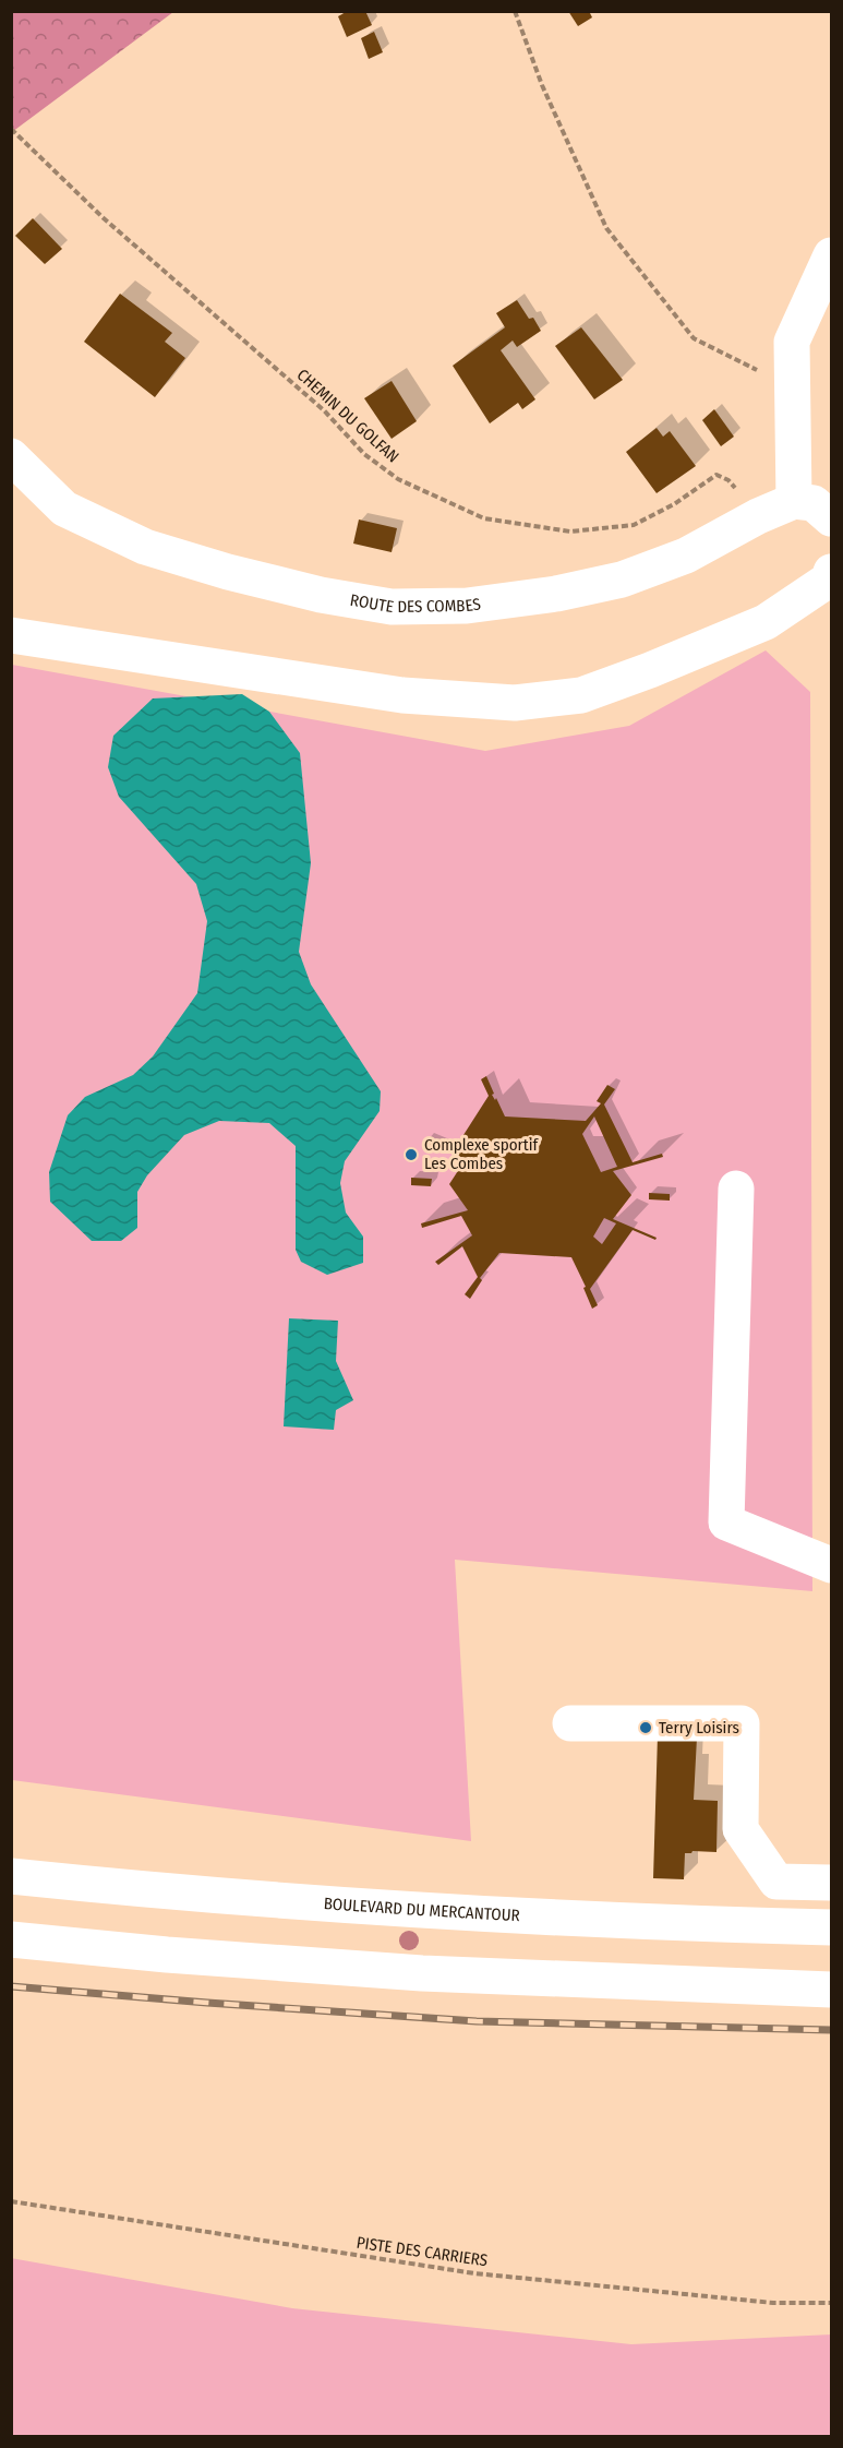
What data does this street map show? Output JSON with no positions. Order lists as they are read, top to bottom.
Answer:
{
  "streets": {
    "main road": ["ROUTE DES COMBES", "BOULEVARD DU MERCANTOUR"],
    "path": ["CHEMIN DU GOLFAN", "PISTE DES CARRIERS"]
  },
  "crossings": [
    ["CHEMIN DU GOLFAN", "ROUTE DES COMBES"]
  ],
  "places": ["Complexe sportif Les Combes", "Terry Loisirs"]
}
